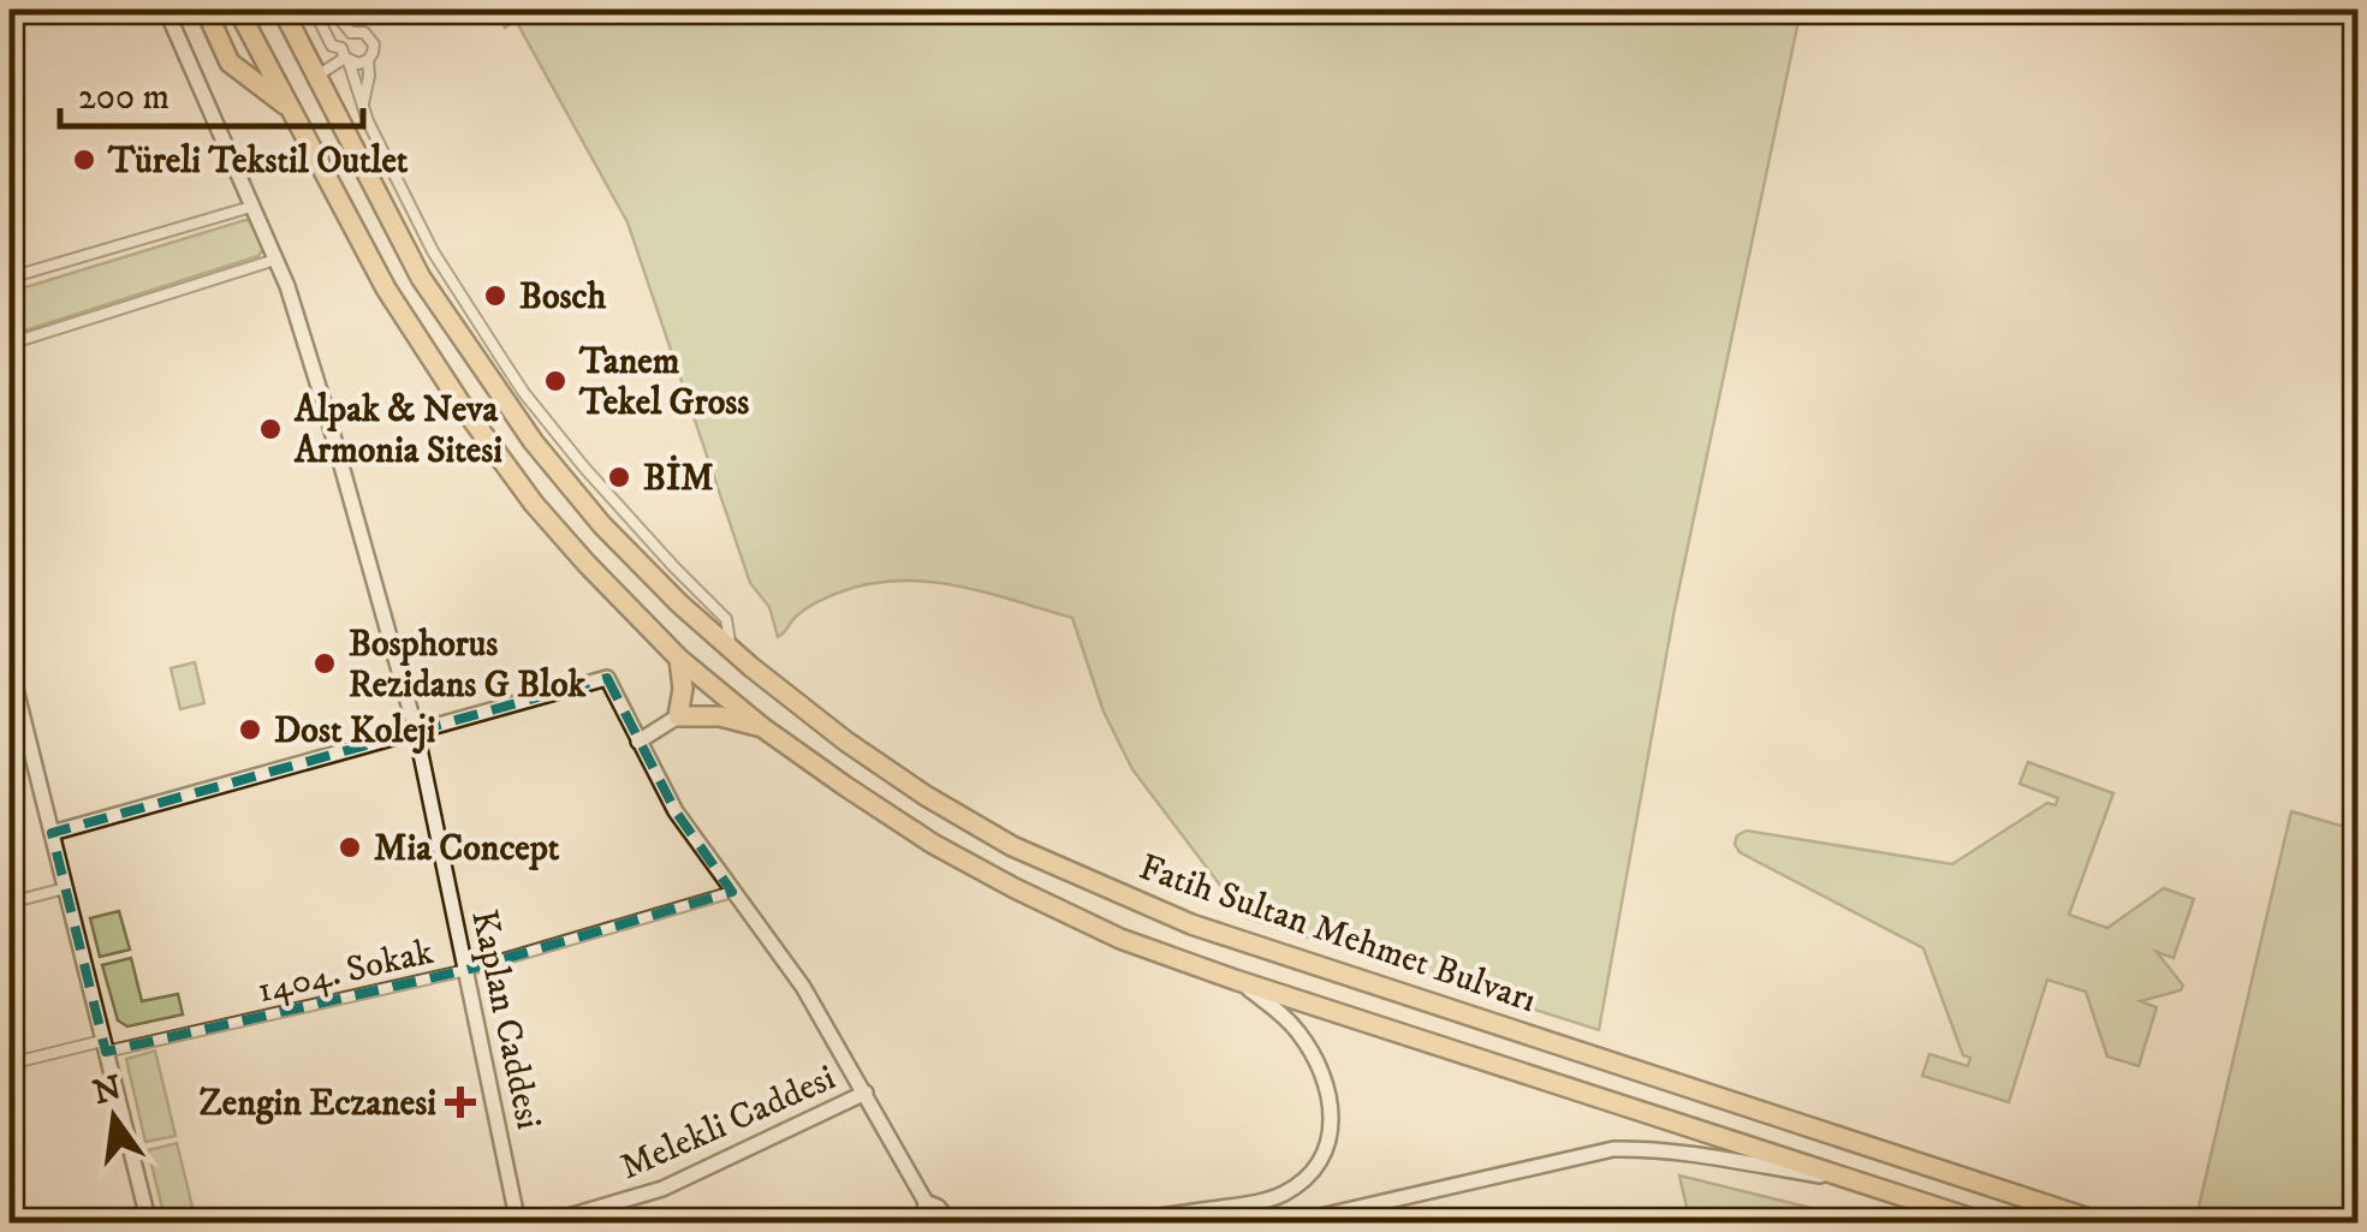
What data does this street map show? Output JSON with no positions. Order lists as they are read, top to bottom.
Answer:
{
  "streets": {
    "highway": ["Fatih Sultan Mehmet Bulvarı"],
    "street": ["1404. Sokak", "Kaplan Caddesi", "Melekli Caddesi"]
  },
  "crossings": [
    ["1404. Sokak", "Kaplan Caddesi"]
  ],
  "places": {
    "other": [
      "Türeli Tekstil Outlet",
      "Bosch",
      "Tanem Tekel Gross",
      "Alpak & Neva Armonia Sitesi",
      "BİM",
      "Bosphorus Rezidans G Blok",
      "Dost Koleji",
      "Mia Concept"
    ],
    "health": ["Zengin Eczanesi"]
  },
  "scale_bar": "200 m",
  "north": "top"
}
